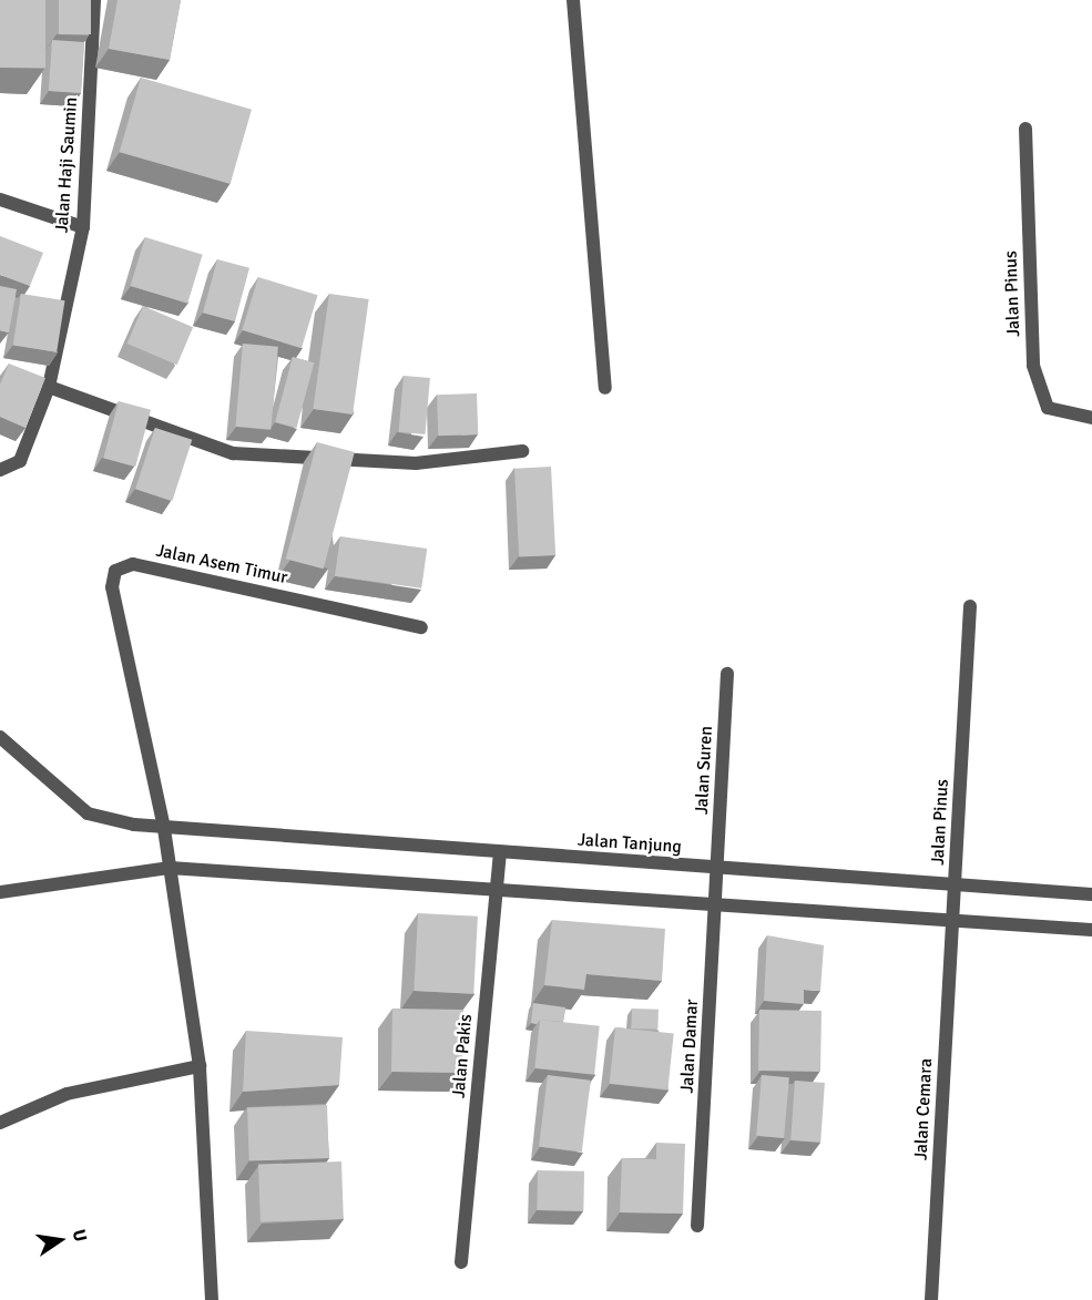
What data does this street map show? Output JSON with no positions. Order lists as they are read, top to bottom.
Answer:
{
  "streets": {
    "street": [
      "Jalan Haji Saumin",
      "Jalan Pinus",
      "Jalan Asem Timur",
      "Jalan Suren",
      "Jalan Tanjung",
      "Jalan Damar",
      "Jalan Pakis",
      "Jalan Cemara"
    ]
  },
  "crossings": [
    ["Jalan Pinus", "Jalan Tanjung"],
    ["Jalan Pinus", "Jalan Cemara"],
    ["Jalan Asem Timur", "Jalan Tanjung"],
    ["Jalan Suren", "Jalan Tanjung"],
    ["Jalan Suren", "Jalan Damar"],
    ["Jalan Tanjung", "Jalan Damar"],
    ["Jalan Tanjung", "Jalan Pakis"]
  ],
  "north": "right"
}
